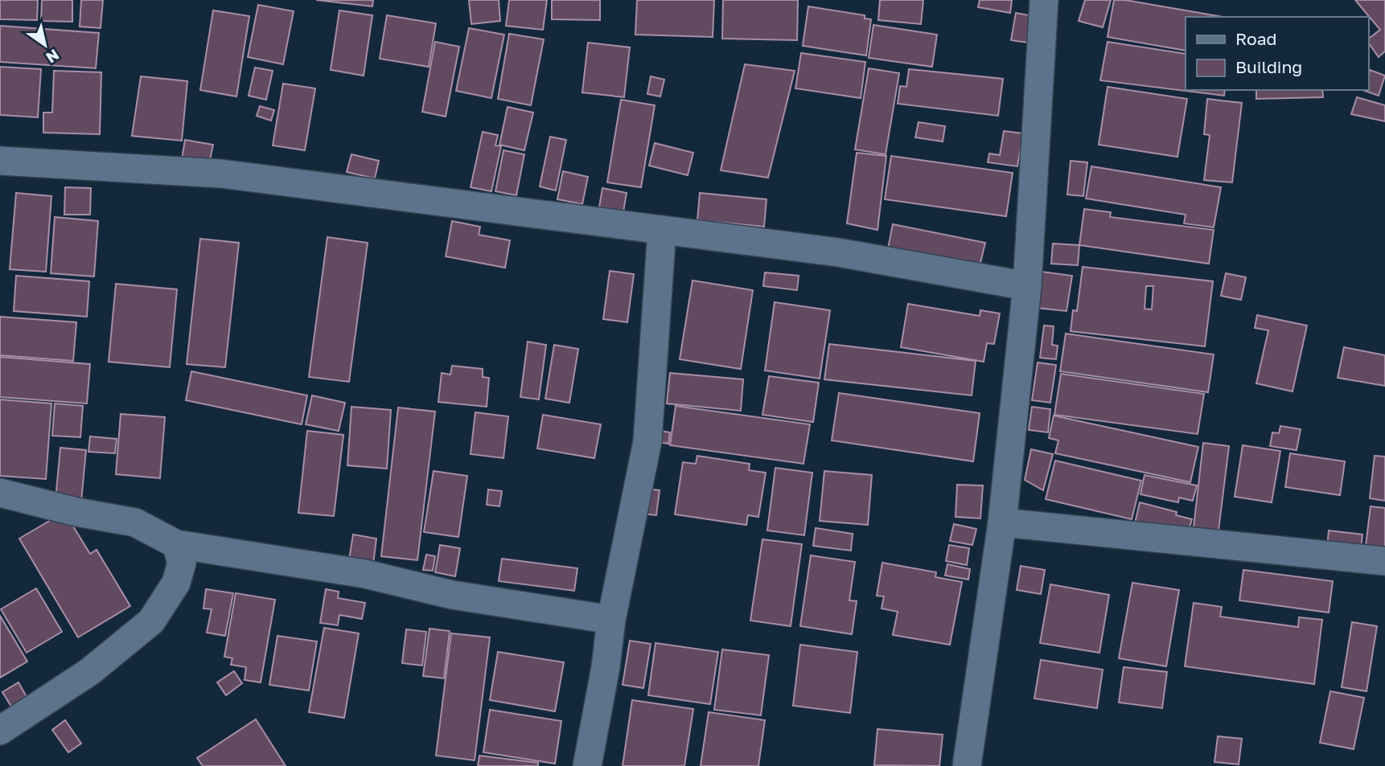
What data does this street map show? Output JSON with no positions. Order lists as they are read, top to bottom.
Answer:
{
  "legend": ["Road", "Building"],
  "north": "bottom right"
}
